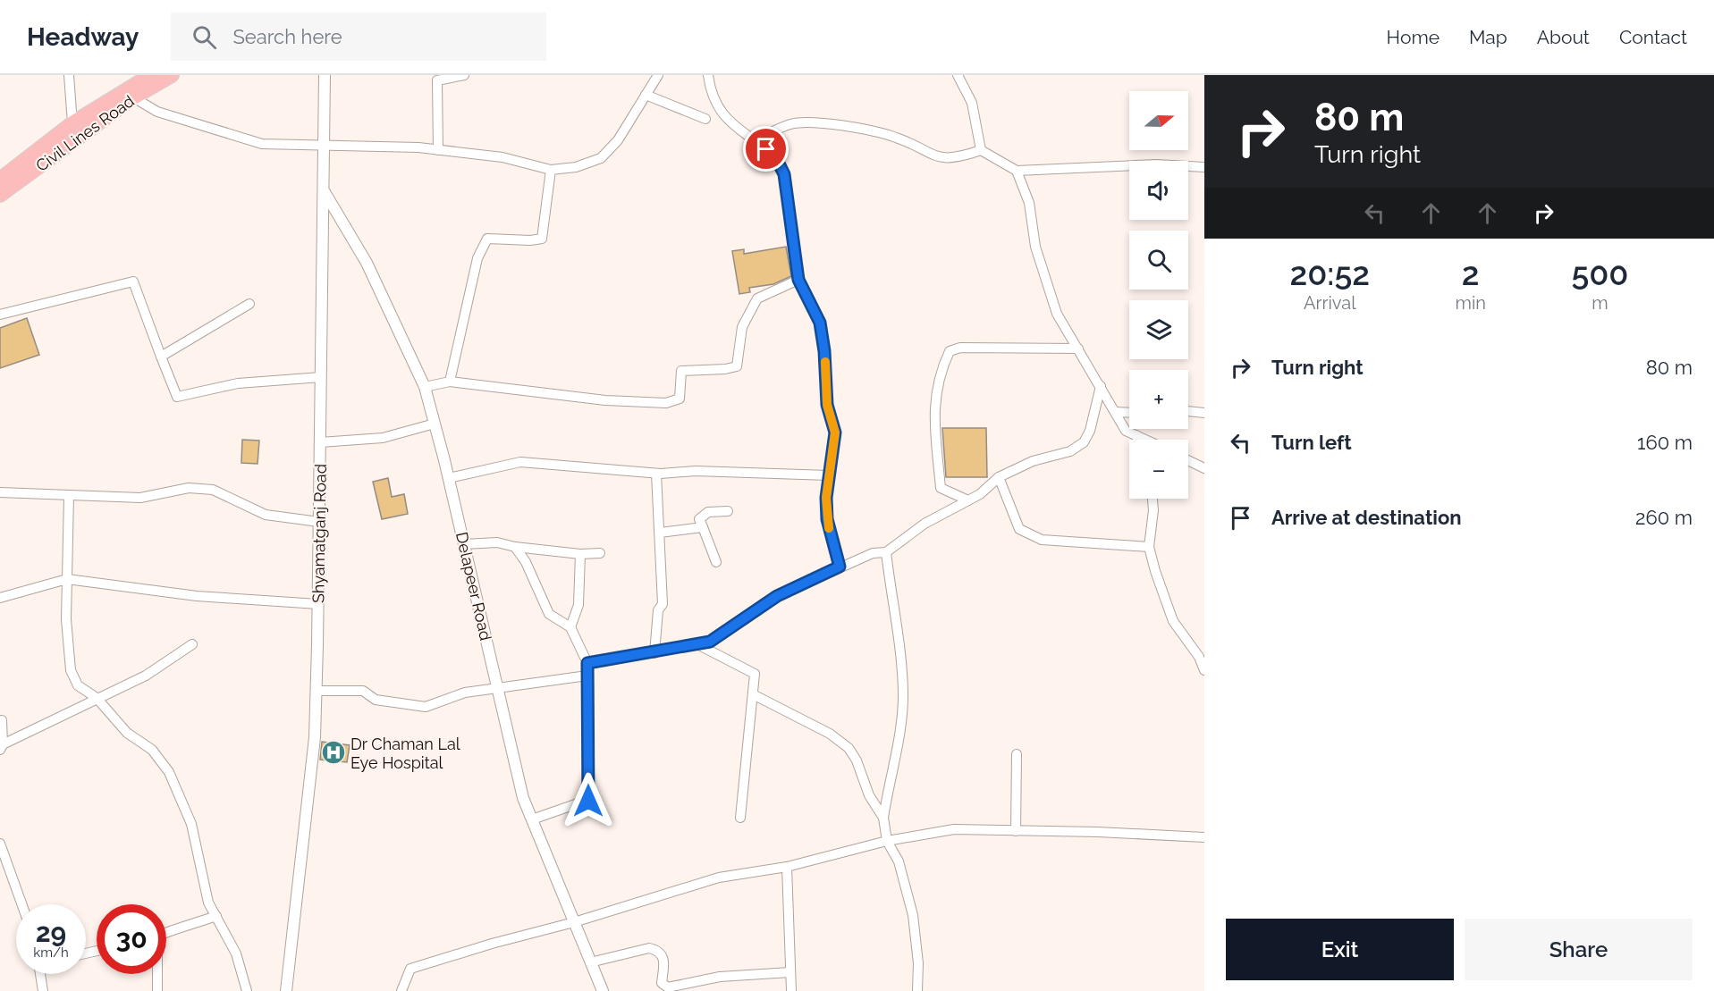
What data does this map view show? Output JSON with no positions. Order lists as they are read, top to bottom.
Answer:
{
  "streets": {
    "highway": ["Civil Lines Road"],
    "street": ["Shyamatganj Road", "Delapeer Road"]
  },
  "crossings": [
    ["Shyamatganj Road", "Delapeer Road"]
  ],
  "places": {
    "hospital": ["Dr Chaman Lal Eye Hospital"]
  },
  "north": "right",
  "page": {
    "header": "Headway",
    "search": "Search here",
    "nav": [
      "Home",
      "Map",
      "About",
      "Contact"
    ],
    "turn": ["80 m", "Turn right"],
    "map_buttons": ["+", "−"],
    "eta": [
      "20:52",
      "Arrival",
      "2",
      "min",
      "500",
      "m"
    ],
    "list": [
      {
        "name": "Turn right",
        "value": "80 m"
      },
      {
        "name": "Turn left",
        "value": "160 m"
      },
      {
        "name": "Arrive at destination",
        "value": "260 m"
      }
    ],
    "speed": "29 km/h",
    "limit": "30",
    "buttons": ["Exit", "Share"]
  }
}
